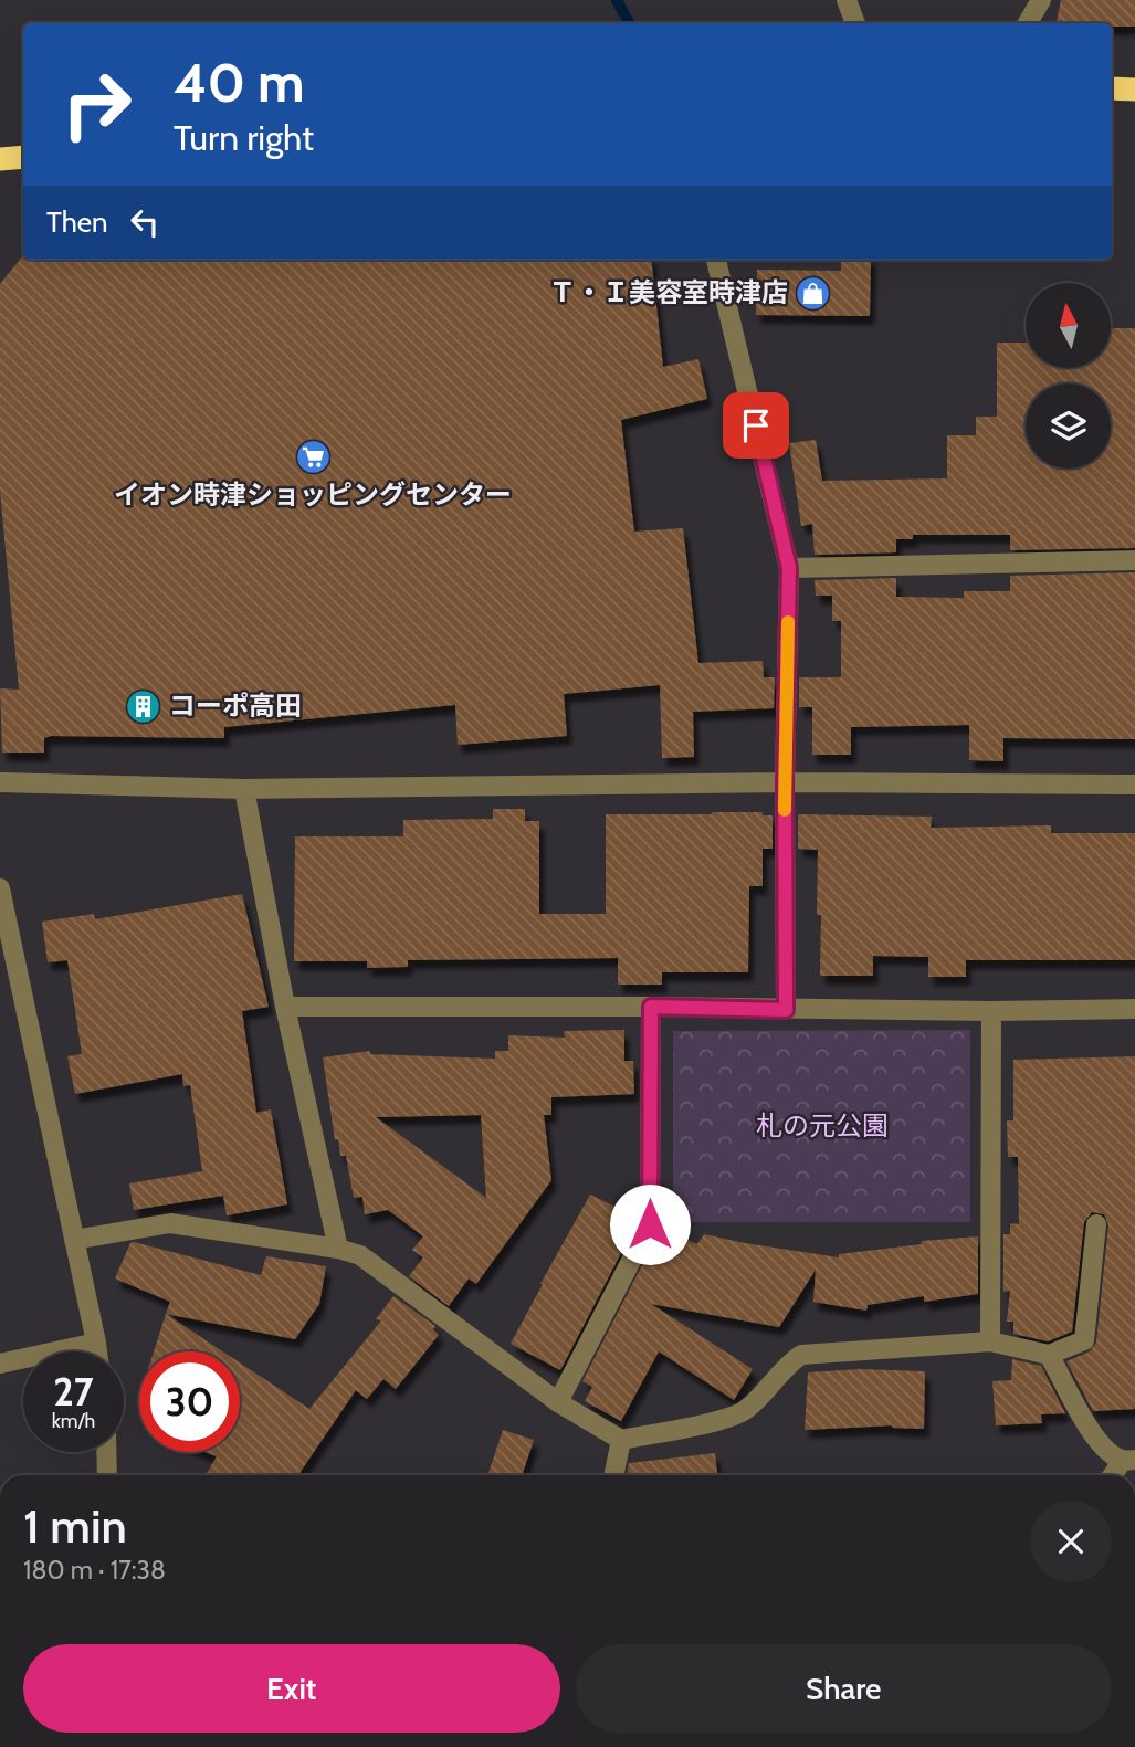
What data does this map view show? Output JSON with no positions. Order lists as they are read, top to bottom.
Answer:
{
  "parks": ["札の元公園"],
  "places": {
    "shop": ["Ｔ・Ｉ美容室時津店"],
    "supermarket": ["イオン時津ショッピングセンター"],
    "building": ["コーポ高田"]
  },
  "north": "top",
  "page": {
    "turn": ["40 m", "Turn right"],
    "then": "Then",
    "speed": "27 km/h",
    "limit": "30",
    "heading": ["1 min", "180 m · 17:38"],
    "buttons": ["Exit", "Share"]
  }
}
